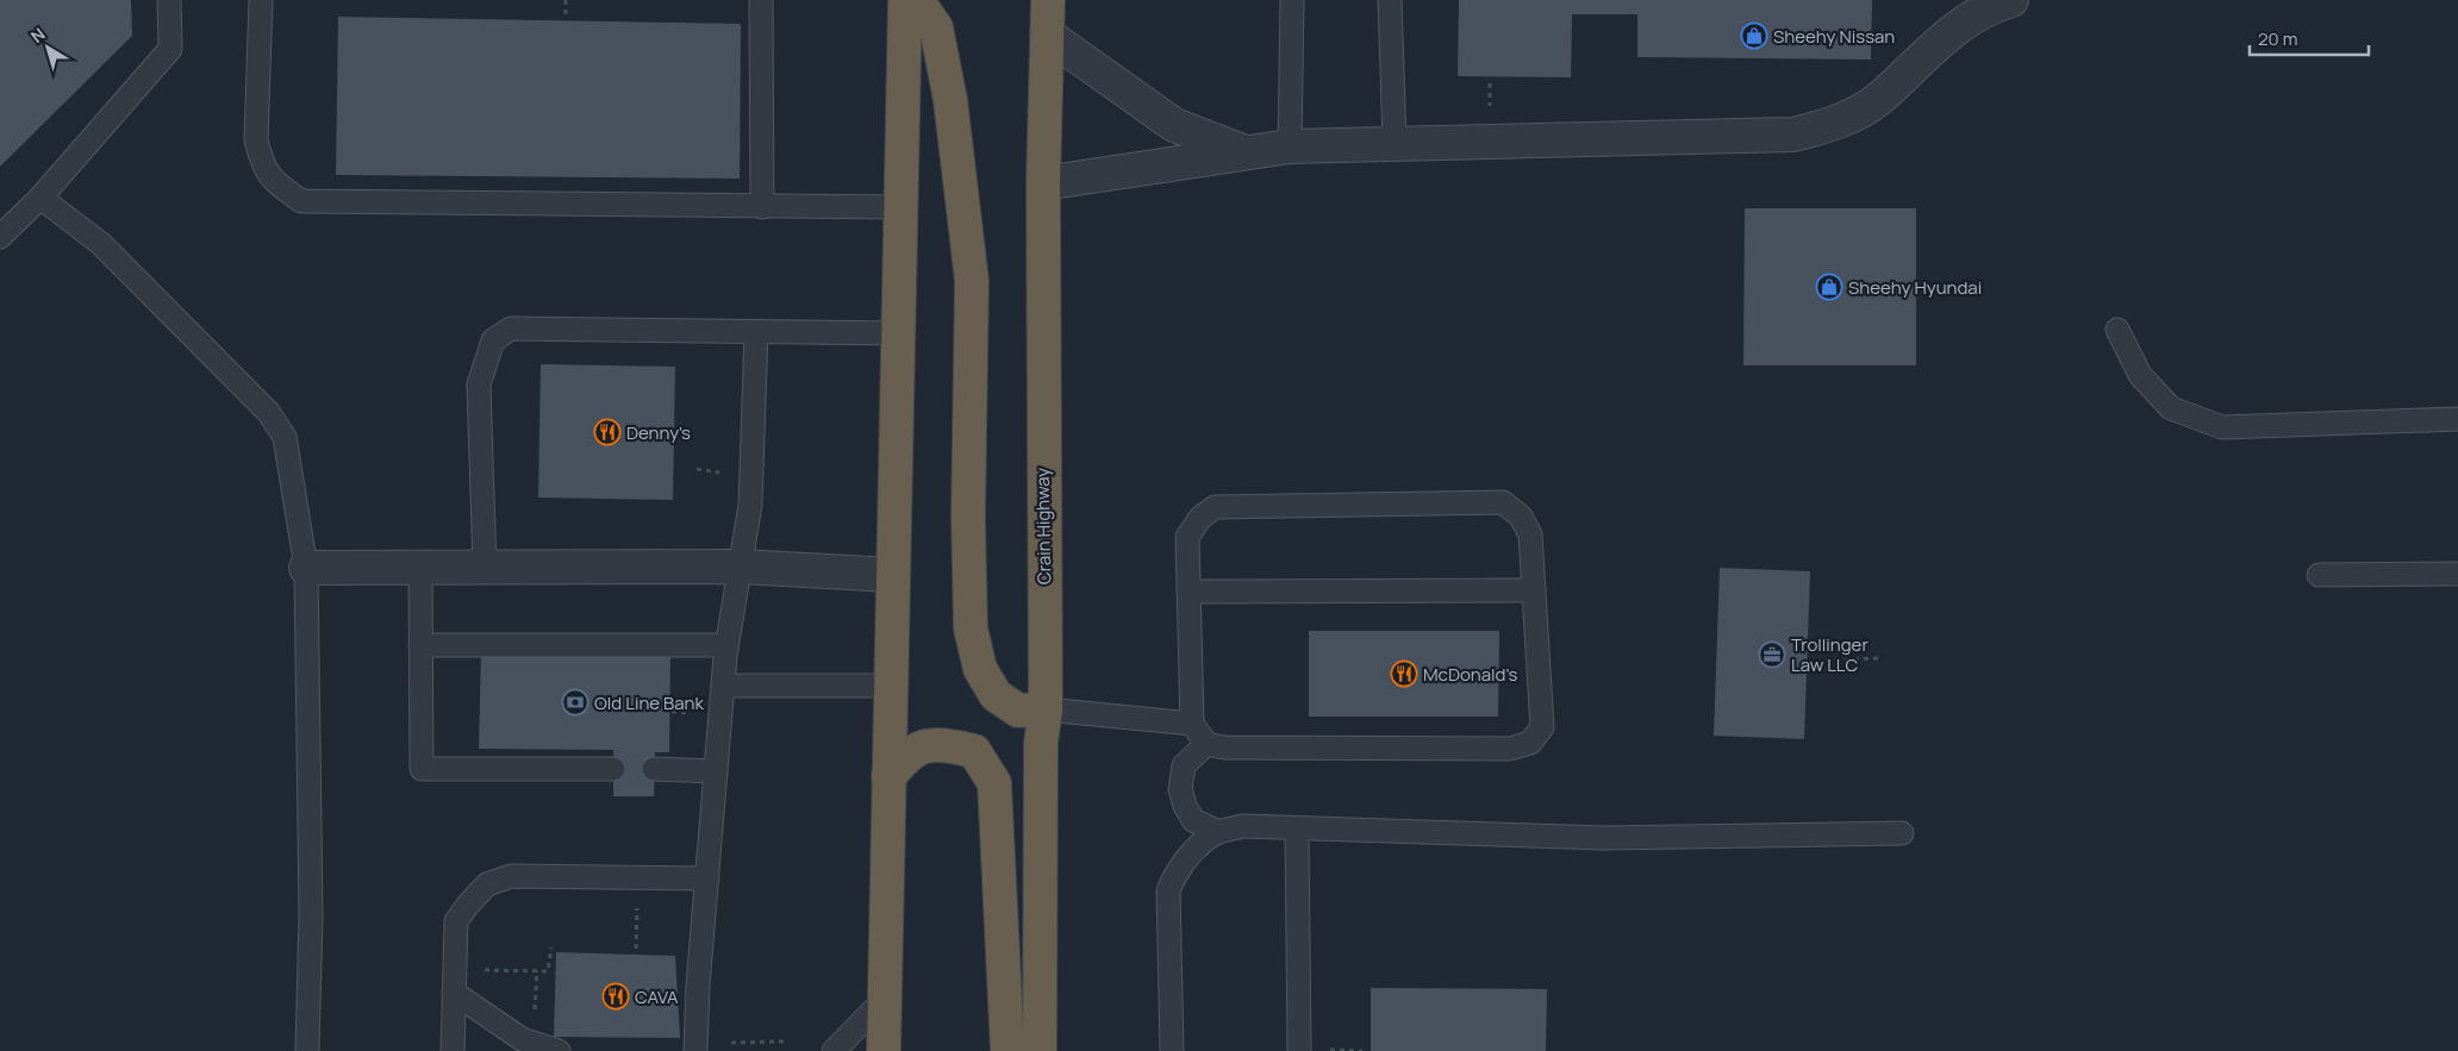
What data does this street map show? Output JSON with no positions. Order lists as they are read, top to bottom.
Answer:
{
  "streets": {
    "highway": ["Crain Highway"]
  },
  "places": {
    "shop": ["Sheehy Nissan", "Sheehy Hyundai"],
    "restaurant": ["Denny's", "McDonald's", "CAVA"],
    "office": ["Trollinger Law LLC"],
    "bank": ["Old Line Bank"]
  },
  "scale_bar": "20 m",
  "north": "top left"
}
